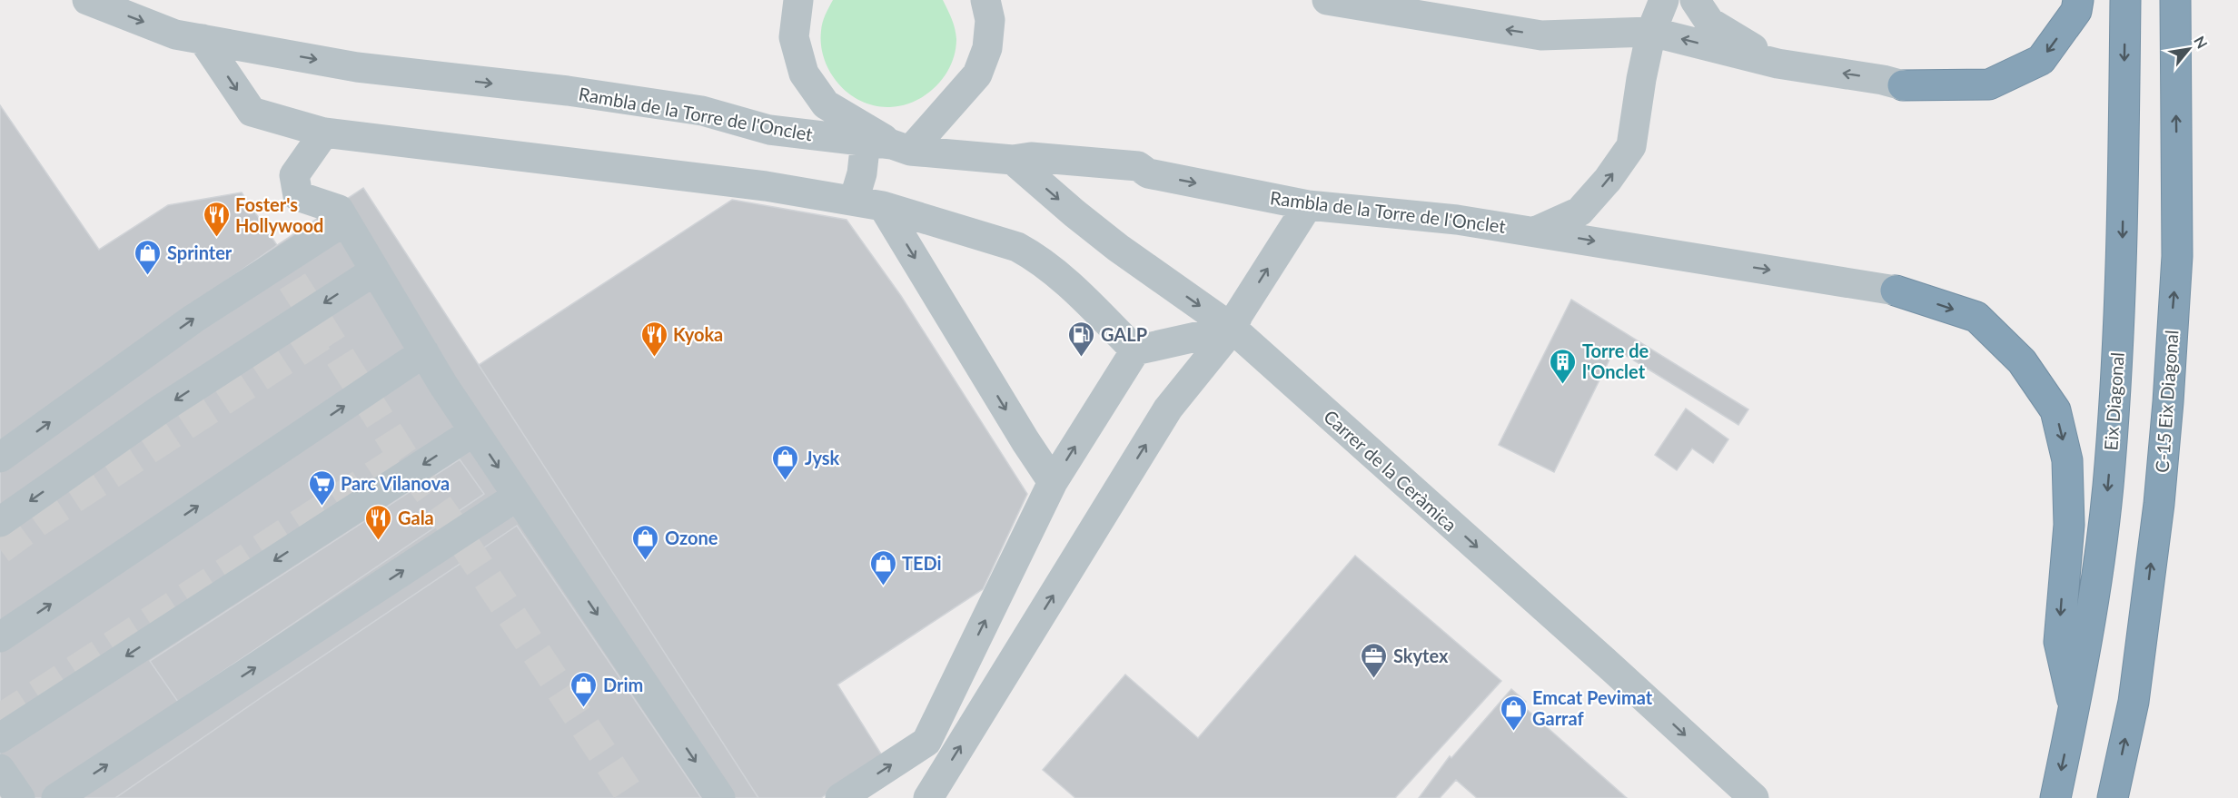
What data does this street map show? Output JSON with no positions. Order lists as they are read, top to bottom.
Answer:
{
  "streets": {
    "highway": ["Eix Diagonal", "C-15 Eix Diagonal"],
    "street": ["Rambla de la Torre de l'Onclet", "Carrer de la Ceràmica"]
  },
  "crossings": [
    ["Rambla de la Torre de l'Onclet", "Carrer de la Ceràmica"]
  ],
  "one_way": ["Eix Diagonal", "C-15 Eix Diagonal"],
  "places": {
    "restaurant": ["Foster's Hollywood", "Kyoka", "Gala"],
    "shop": [
      "Sprinter",
      "Jysk",
      "Ozone",
      "TEDi",
      "Drim",
      "Emcat Pevimat Garraf"
    ],
    "fuel station": ["GALP"],
    "building": ["Torre de l'Onclet"],
    "supermarket": ["Parc Vilanova"],
    "office": ["Skytex"]
  },
  "north": "top right"
}
